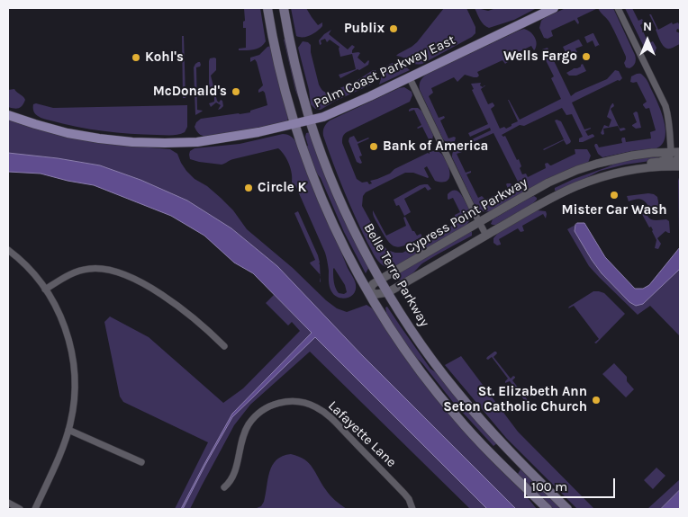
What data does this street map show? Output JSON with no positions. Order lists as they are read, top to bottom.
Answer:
{
  "streets": {
    "main road": ["Palm Coast Parkway East", "Belle Terre Parkway"],
    "street": ["Cypress Point Parkway", "Lafayette Lane"]
  },
  "crossings": [
    ["Palm Coast Parkway East", "Belle Terre Parkway"],
    ["Cypress Point Parkway", "Belle Terre Parkway"]
  ],
  "places": [
    "Publix",
    "Wells Fargo",
    "Kohl's",
    "McDonald's",
    "Bank of America",
    "Circle K",
    "Mister Car Wash",
    "St. Elizabeth Ann Seton Catholic Church"
  ],
  "scale_bar": "100 m",
  "north": "top"
}
